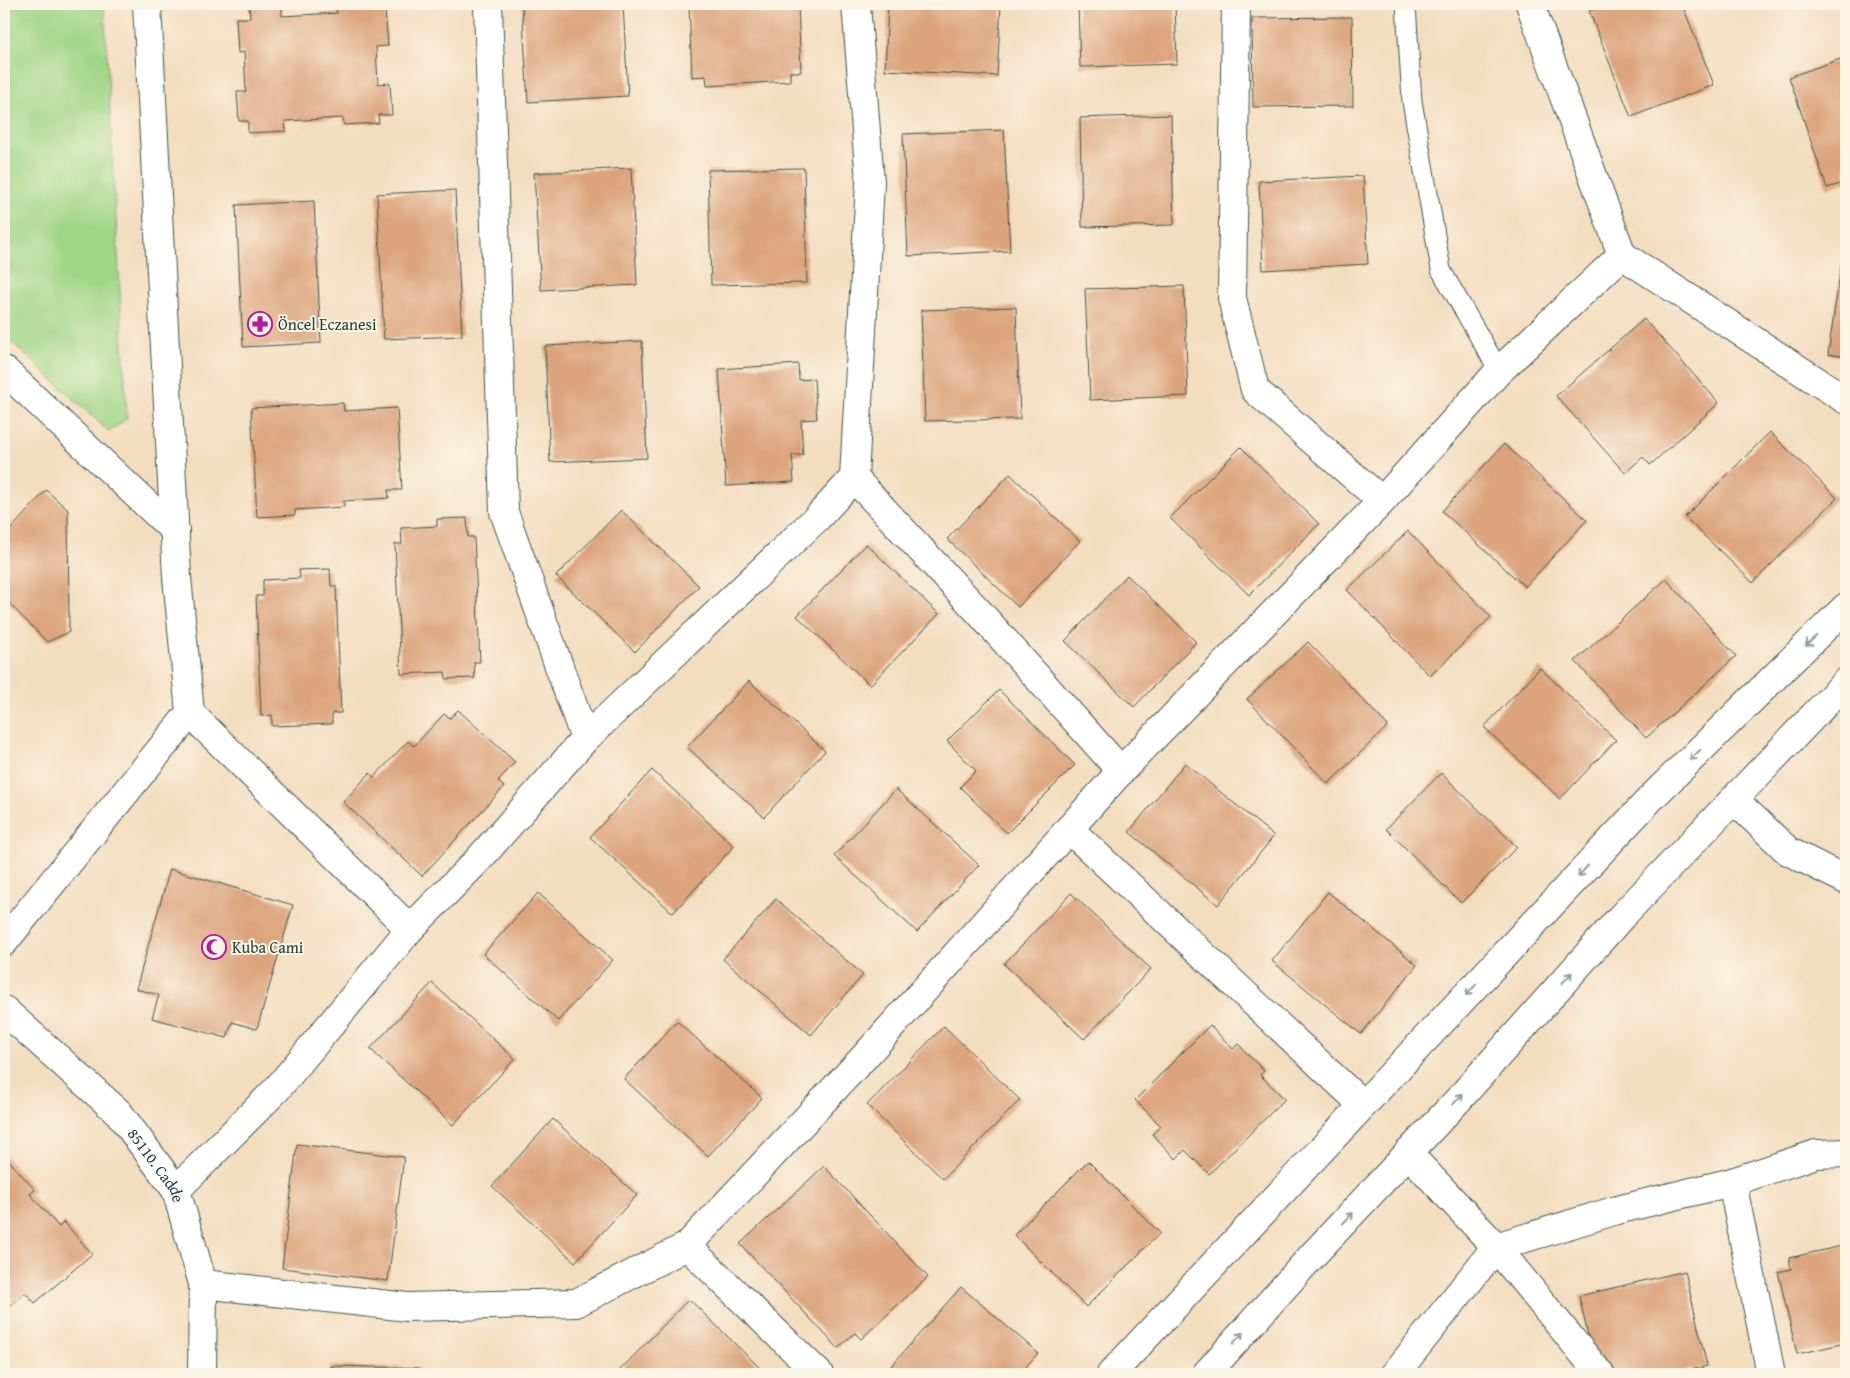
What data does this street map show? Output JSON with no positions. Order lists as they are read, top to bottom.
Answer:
{
  "streets": {
    "street": ["85110. Cadde"]
  },
  "places": {
    "pharmacy": ["Öncel Eczanesi"],
    "mosque": ["Kuba Cami"]
  }
}
